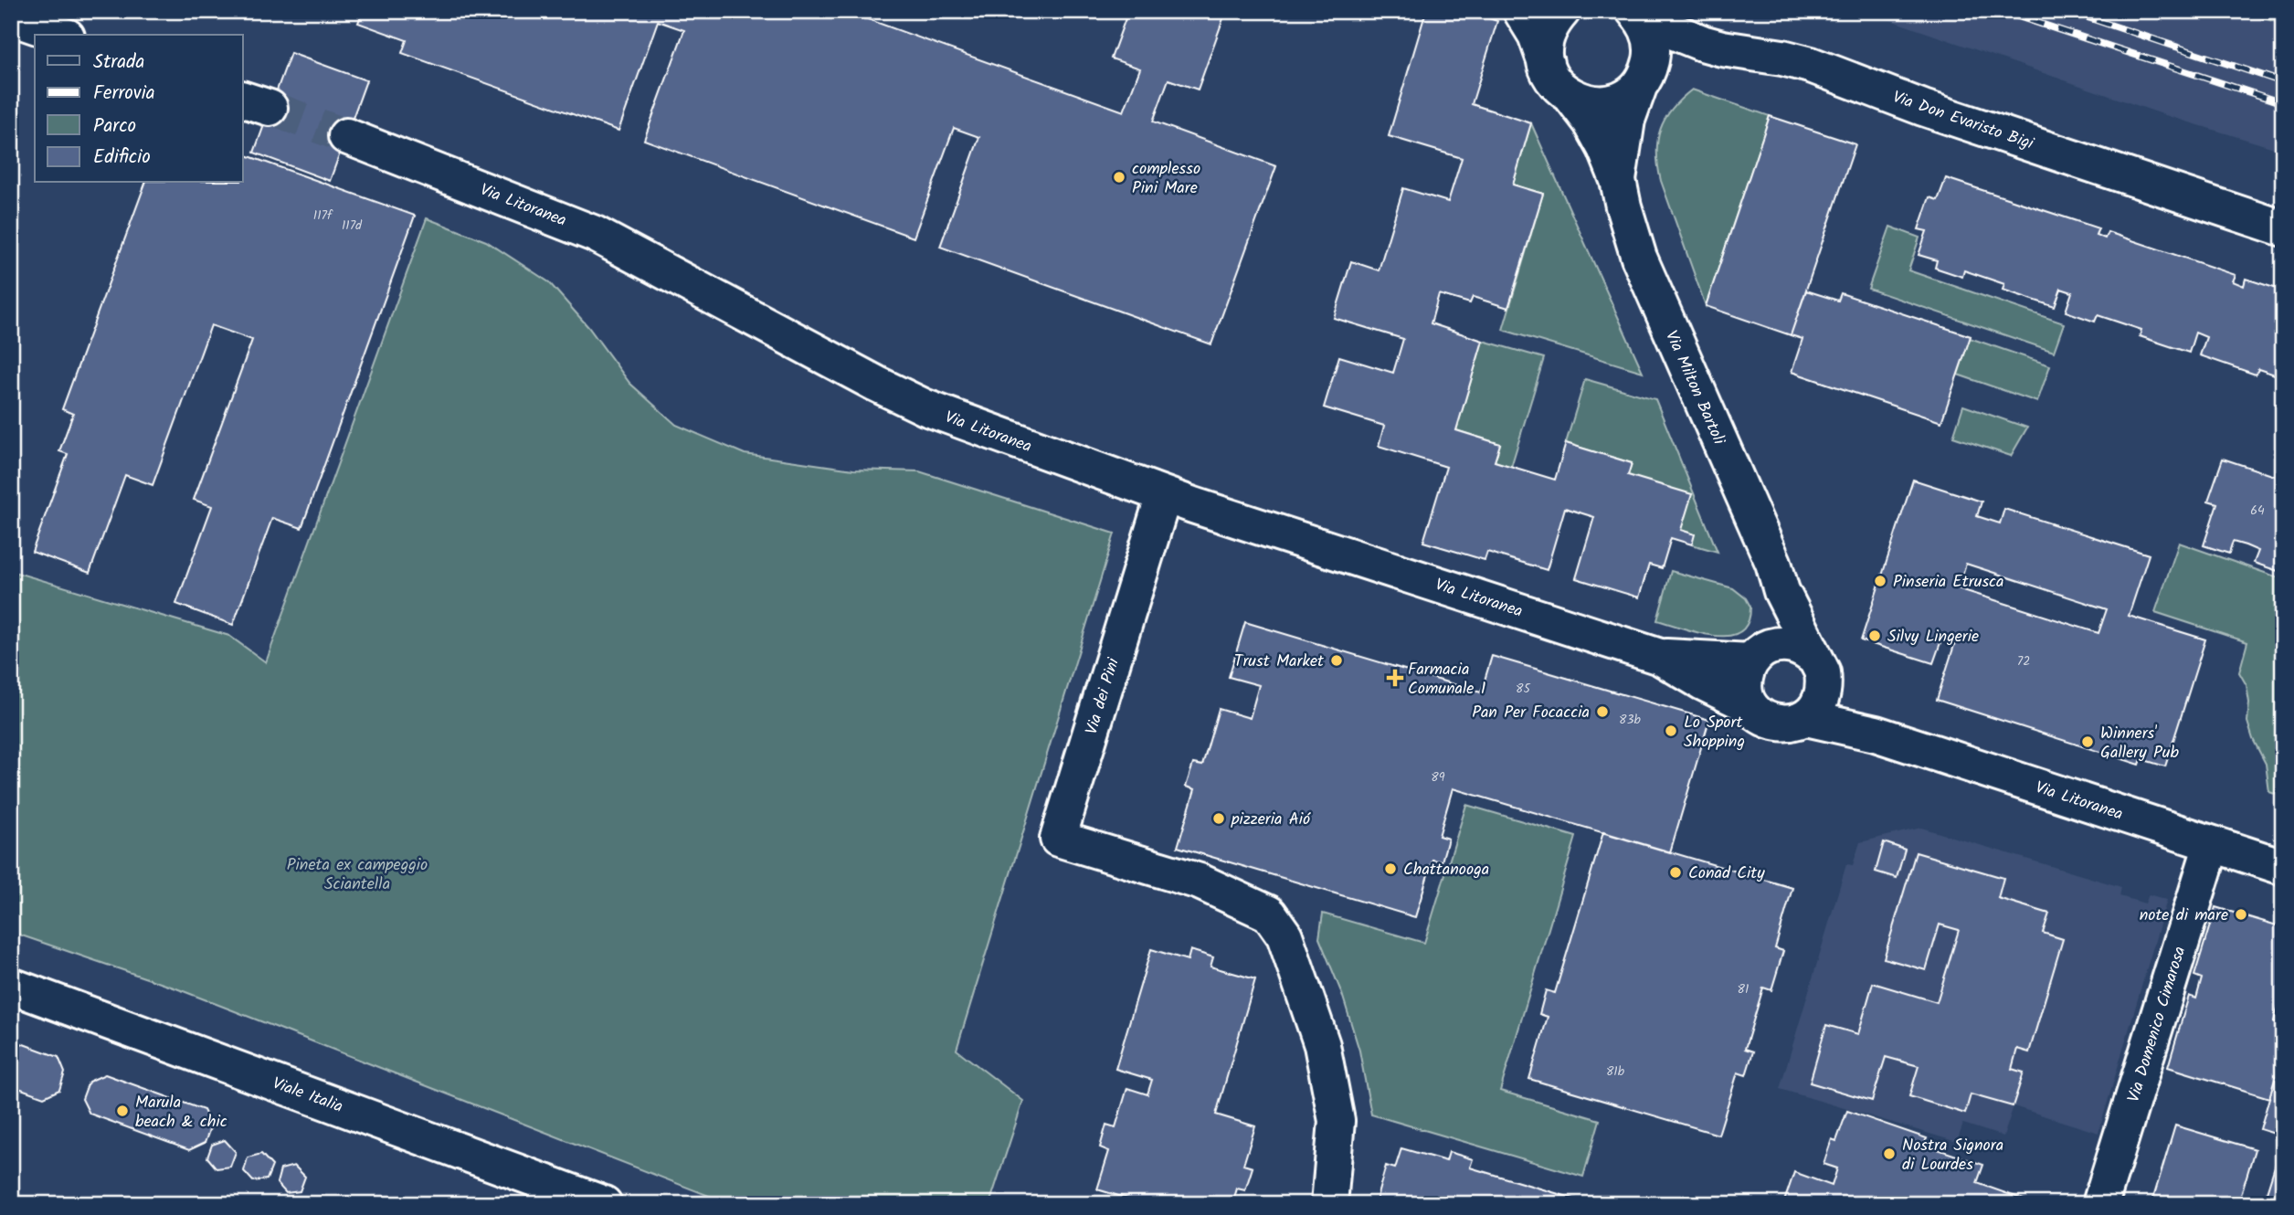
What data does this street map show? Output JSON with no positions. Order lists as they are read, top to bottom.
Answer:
{
  "streets": {
    "street": [
      "Via Don Evaristo Bigi",
      "Via Litoranea",
      "Via Milton Bartoli",
      "Via dei Pini",
      "Via Domenico Cimarosa",
      "Viale Italia"
    ]
  },
  "crossings": [
    ["Via Don Evaristo Bigi", "Via Milton Bartoli"],
    ["Via Litoranea", "Via Milton Bartoli"],
    ["Via Litoranea", "Via dei Pini"],
    ["Via Litoranea", "Via Domenico Cimarosa"]
  ],
  "parks": ["Pineta ex campeggio Sciantella"],
  "places": {
    "other": [
      "complesso Pini Mare",
      "Pinseria Etrusca",
      "Silvy Lingerie",
      "Trust Market",
      "Pan Per Focaccia",
      "Lo Sport Shopping",
      "Winners' Gallery Pub",
      "pizzeria Aió",
      "Chattanooga",
      "Conad City",
      "note di mare",
      "Marula beach & chic",
      "Nostra Signora di Lourdes"
    ],
    "health": ["Farmacia Comunale 1"]
  },
  "house_numbers": [
    "117f",
    "117d",
    "64",
    "72",
    "85",
    "83b",
    "89",
    "81",
    "81b"
  ],
  "legend": [
    "Strada",
    "Ferrovia",
    "Parco",
    "Edificio"
  ]
}
